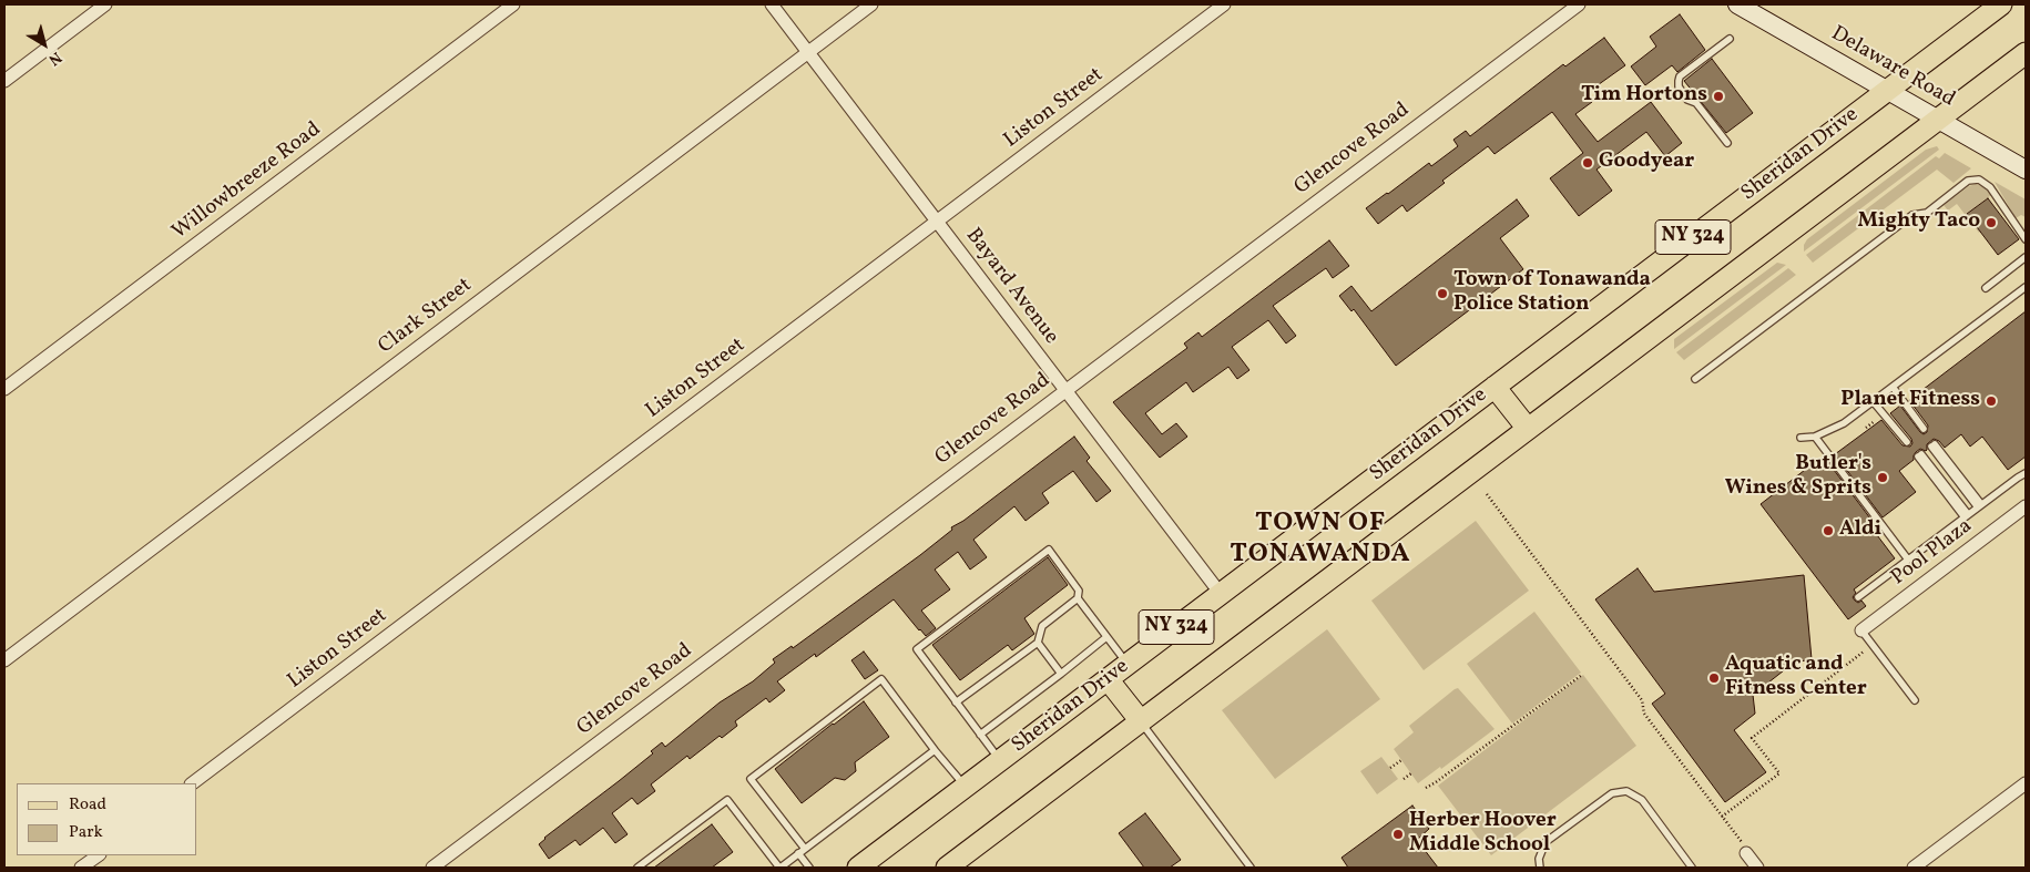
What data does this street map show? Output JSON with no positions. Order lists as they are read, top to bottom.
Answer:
{
  "streets": {
    "main road": ["Sheridan Drive", "NY 324"],
    "street": [
      "Delaware Road",
      "Liston Street",
      "Glencove Road",
      "Willowbreeze Road",
      "Bayard Avenue",
      "Clark Street",
      "Pool Plaza"
    ]
  },
  "crossings": [
    ["Delaware Road", "Sheridan Drive"],
    ["Delaware Road", "NY 324"],
    ["Liston Street", "Bayard Avenue"],
    ["Glencove Road", "Bayard Avenue"],
    ["Sheridan Drive", "Bayard Avenue"],
    ["Bayard Avenue", "Clark Street"]
  ],
  "districts": ["TOWN OF TONAWANDA"],
  "places": [
    "Tim Hortons",
    "Goodyear",
    "Mighty Taco",
    "Town of Tonawanda Police Station",
    "Planet Fitness",
    "Butler's Wines & Sprits",
    "Aldi",
    "Aquatic and Fitness Center",
    "Herber Hoover Middle School"
  ],
  "legend": ["Road", "Park"],
  "north": "bottom right"
}
